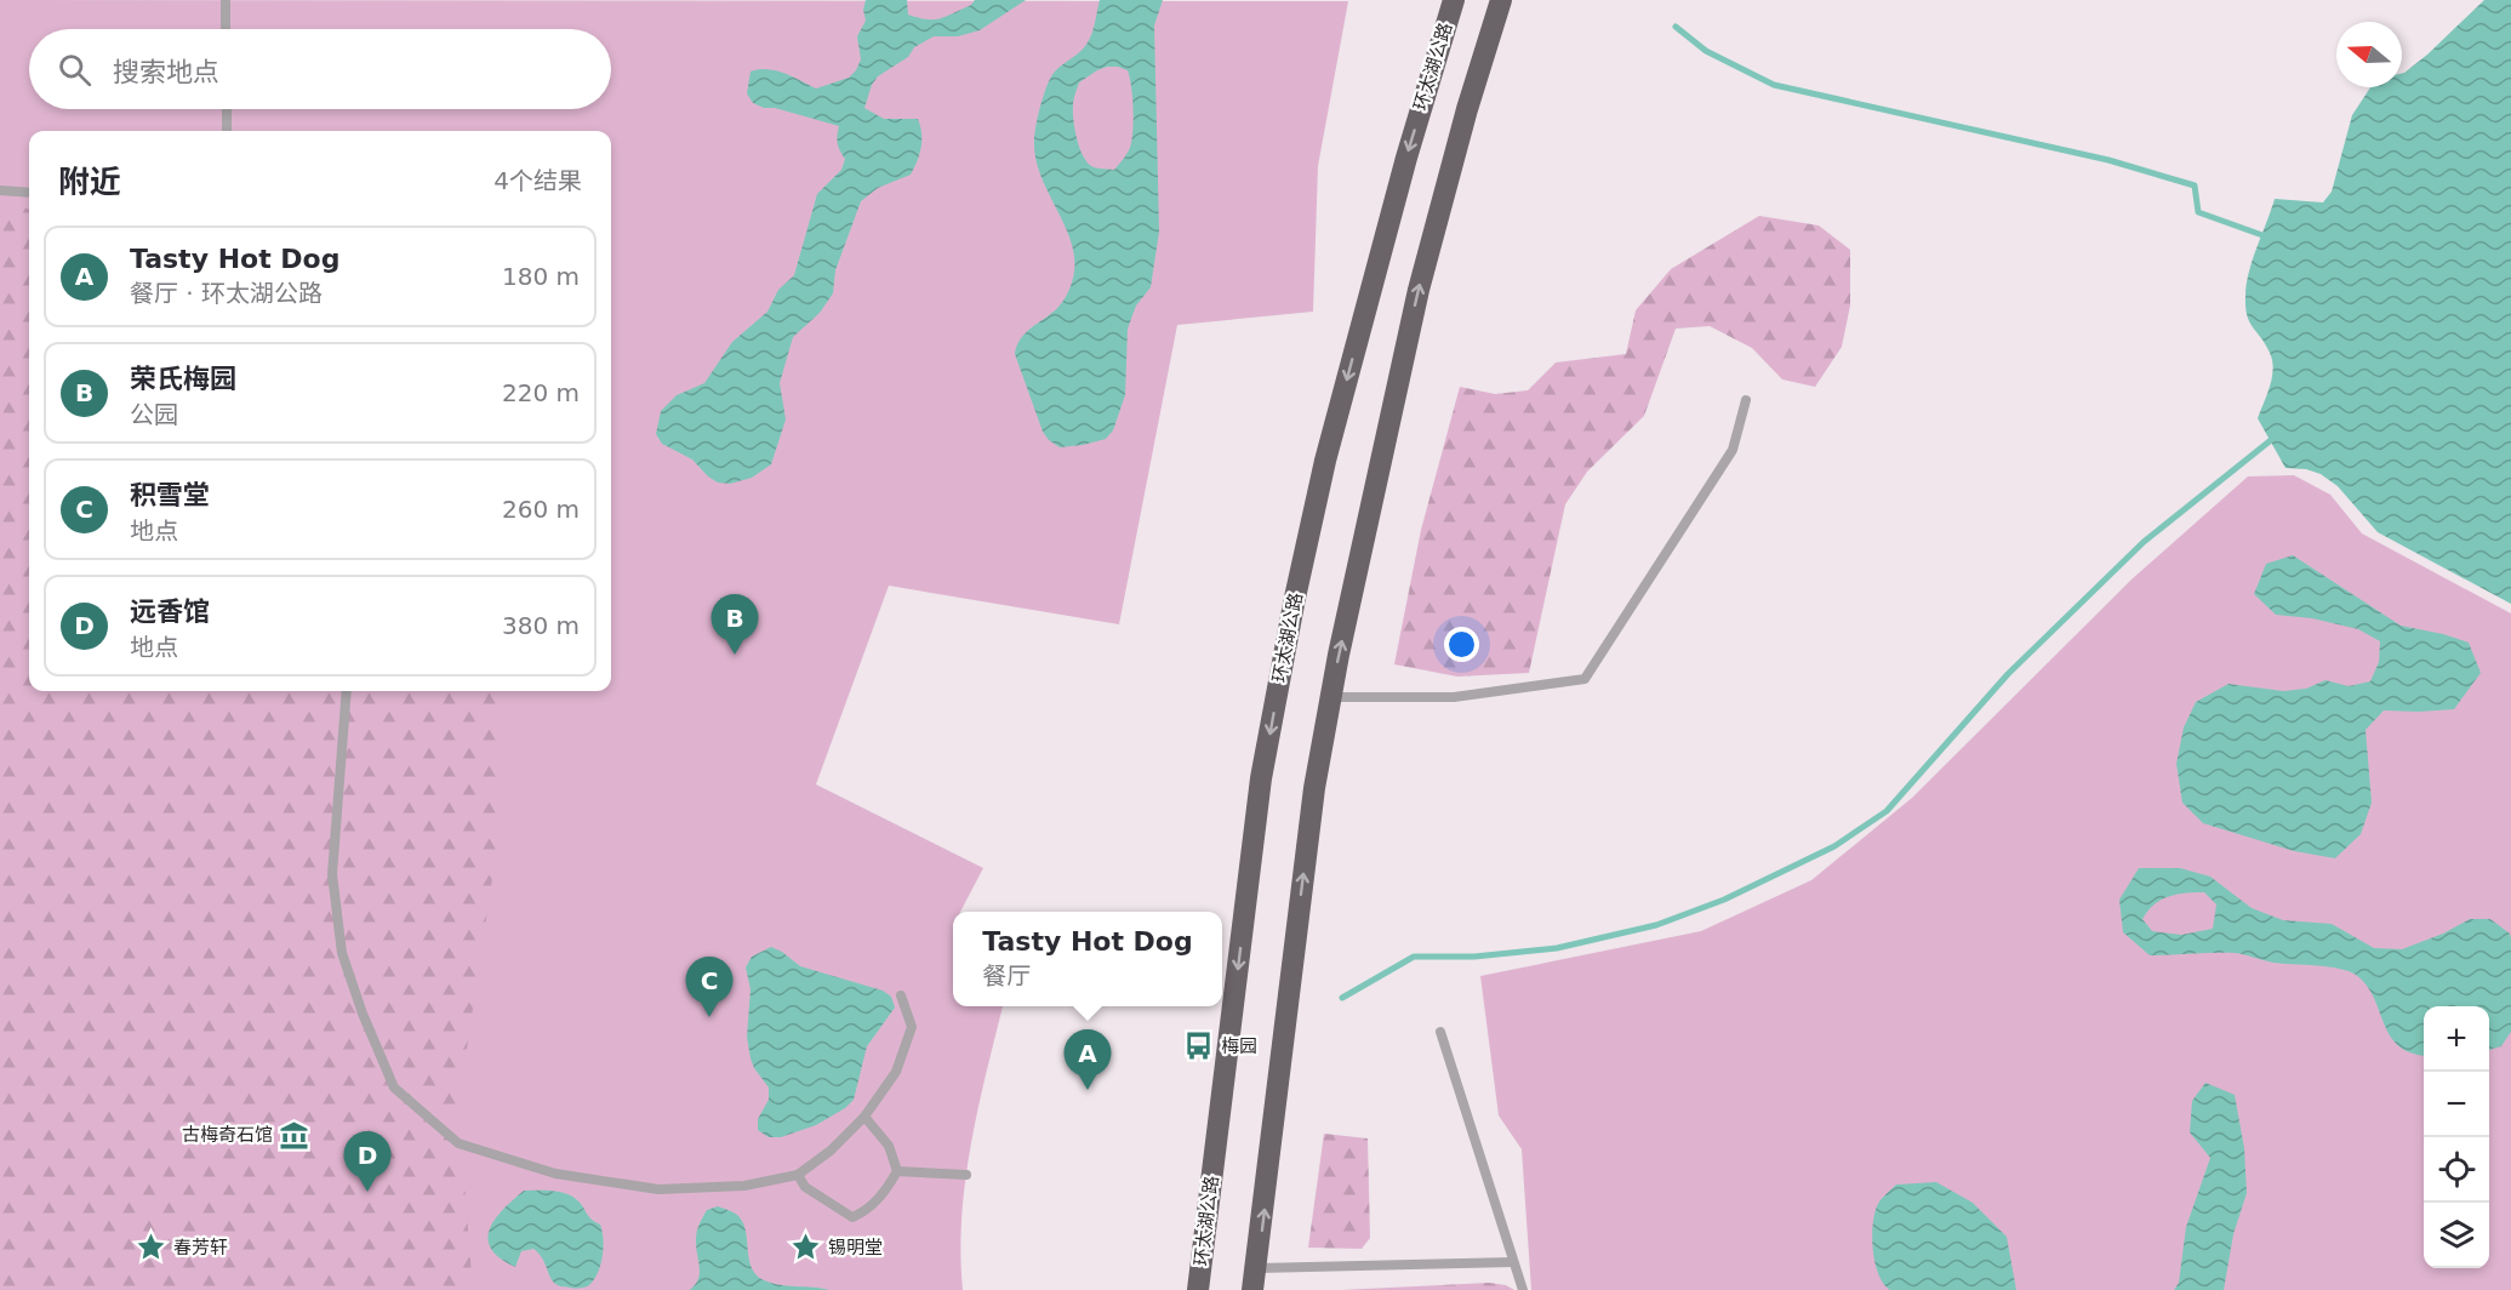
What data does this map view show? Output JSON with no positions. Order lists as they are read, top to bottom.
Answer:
{
  "streets": {
    "highway": ["环太湖公路"]
  },
  "places": {
    "bus stop": ["梅园"],
    "museum": ["古梅奇石馆"],
    "place": ["春芳轩", "锡明堂"]
  },
  "north": "left",
  "page": {
    "search": "搜索地点",
    "heading": ["附近", "4个结果"],
    "list": [
      {
        "mark": "A",
        "name": "Tasty Hot Dog",
        "note": "餐厅 · 环太湖公路",
        "value": "180 m"
      },
      {
        "mark": "B",
        "name": "荣氏梅园",
        "note": "公园",
        "value": "220 m"
      },
      {
        "mark": "C",
        "name": "积雪堂",
        "note": "地点",
        "value": "260 m"
      },
      {
        "mark": "D",
        "name": "远香馆",
        "note": "地点",
        "value": "380 m"
      }
    ],
    "pins": [
      "B",
      "C",
      "A",
      "D"
    ],
    "popup": ["Tasty Hot Dog", "餐厅"],
    "map_buttons": ["+", "−"]
  }
}
